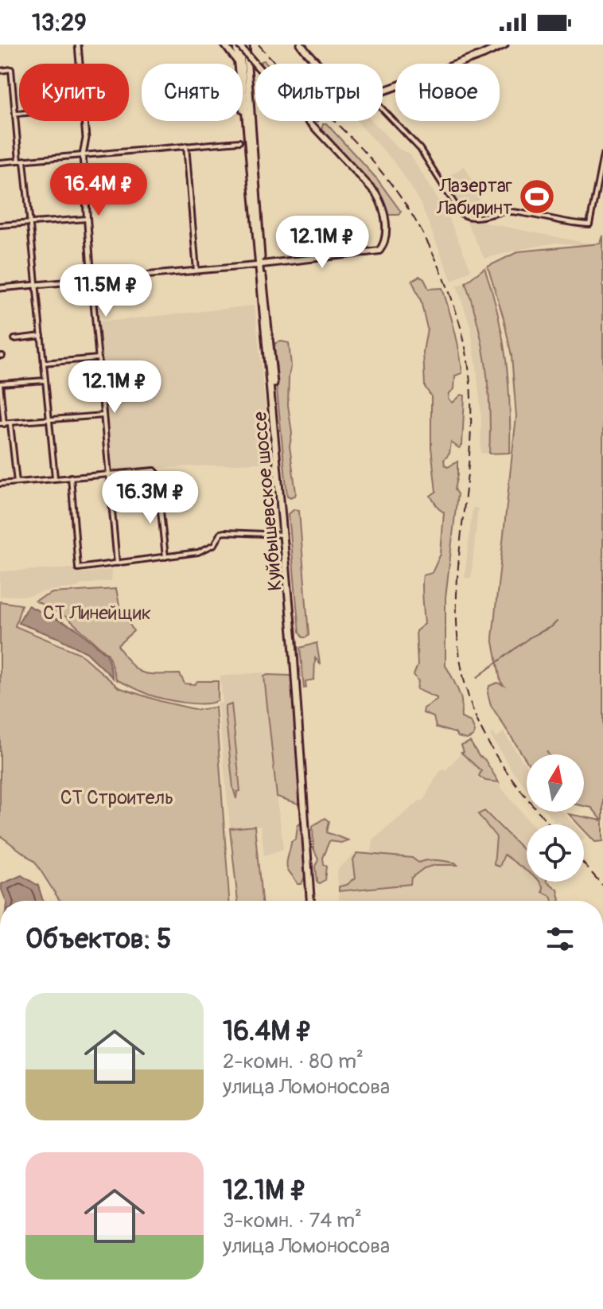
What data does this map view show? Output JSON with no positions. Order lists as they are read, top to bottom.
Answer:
{
  "streets": {
    "main road": ["Куйбышевское шоссе"]
  },
  "parks": ["СТ Линейщик", "СТ Строитель"],
  "places": {
    "sports": ["Лазертаг Лабиринт"]
  },
  "north": "top",
  "page": {
    "status": "13:29",
    "chip": [
      "Купить",
      "Снять",
      "Фильтры",
      "Новое"
    ],
    "price": [
      "16.4M ₽",
      "12.1M ₽",
      "11.5M ₽",
      "12.1M ₽",
      "16.3M ₽"
    ],
    "heading": "Объектов: 5",
    "list": [
      {
        "name": "16.4M ₽",
        "note": "2-комн. · 80 m² · улица Ломоносова"
      },
      {
        "name": "12.1M ₽",
        "note": "3-комн. · 74 m² · улица Ломоносова"
      }
    ]
  }
}
